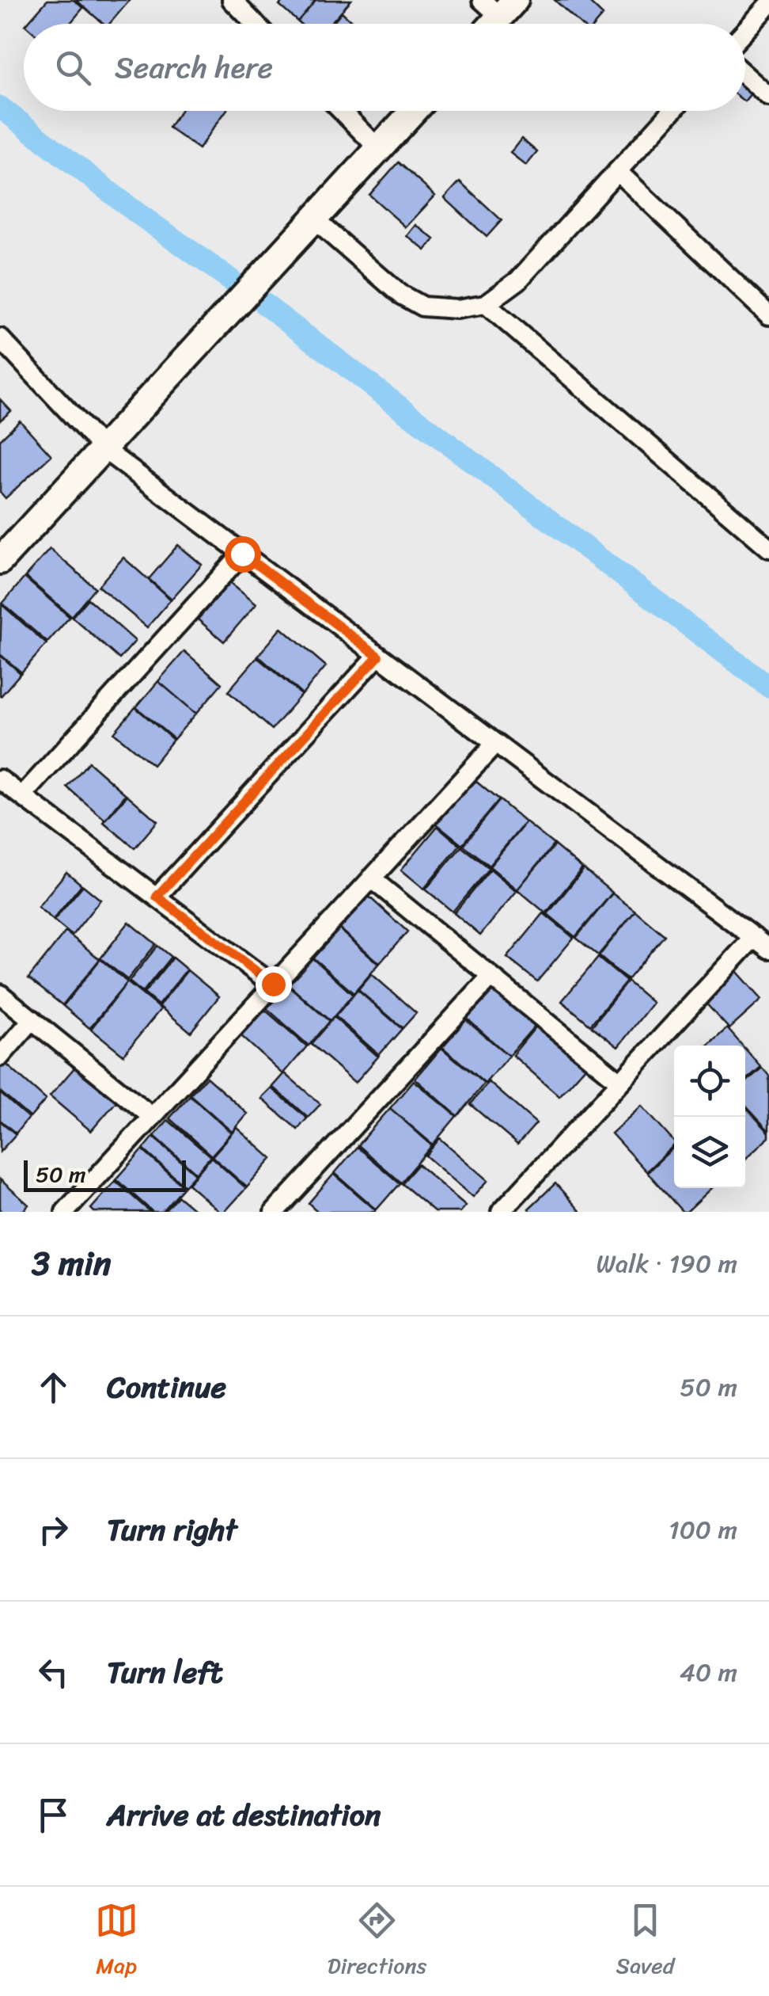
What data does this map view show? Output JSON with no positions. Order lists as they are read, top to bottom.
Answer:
{
  "scale_bar": "50 m",
  "page": {
    "search": "Search here",
    "scale": "50 m",
    "heading": ["3 min", "Walk · 190 m"],
    "list": [
      ["Continue", "50 m"],
      ["Turn right", "100 m"],
      ["Turn left", "40 m"],
      "Arrive at destination"
    ],
    "nav": ["Map", "Directions", "Saved"]
  }
}
